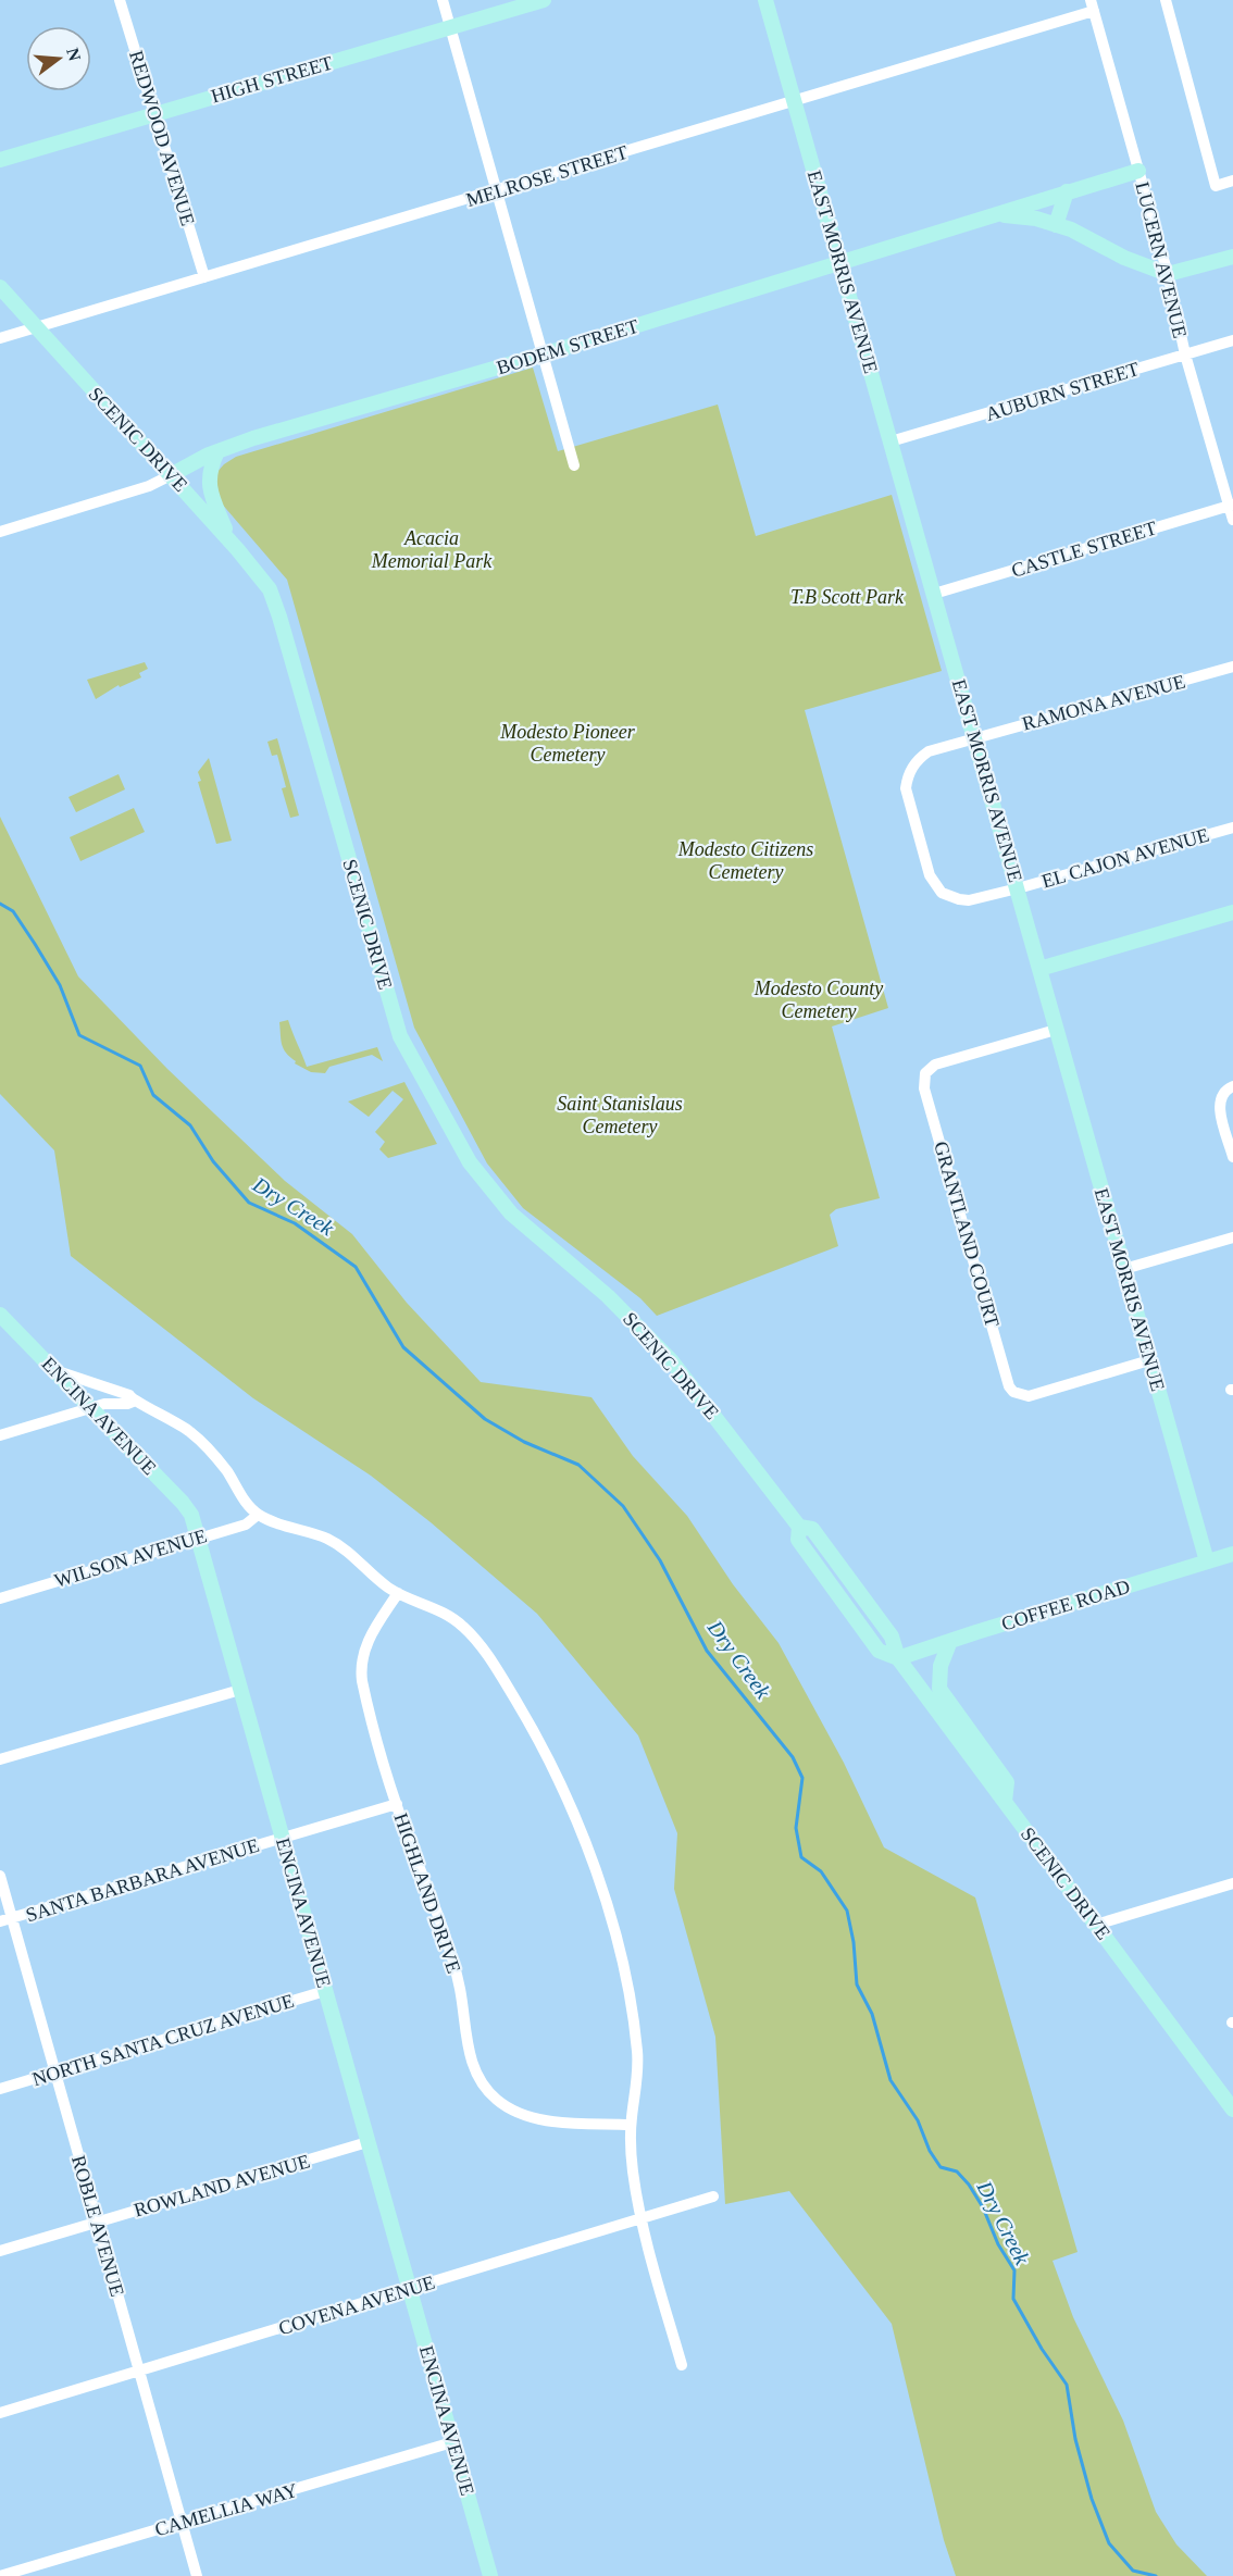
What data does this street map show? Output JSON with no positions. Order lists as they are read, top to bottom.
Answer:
{
  "streets": {
    "street": [
      "HIGH STREET",
      "REDWOOD AVENUE",
      "MELROSE STREET",
      "LUCERN AVENUE",
      "EAST MORRIS AVENUE",
      "BODEM STREET",
      "AUBURN STREET",
      "SCENIC DRIVE",
      "CASTLE STREET",
      "RAMONA AVENUE",
      "EL CAJON AVENUE",
      "GRANTLAND COURT",
      "ENCINA AVENUE",
      "WILSON AVENUE",
      "COFFEE ROAD",
      "SANTA BARBARA AVENUE",
      "HIGHLAND DRIVE",
      "NORTH SANTA CRUZ AVENUE",
      "ROWLAND AVENUE",
      "ROBLE AVENUE",
      "COVENA AVENUE",
      "CAMELLIA WAY"
    ]
  },
  "crossings": [
    ["HIGH STREET", "REDWOOD AVENUE"],
    ["REDWOOD AVENUE", "MELROSE STREET"],
    ["MELROSE STREET", "LUCERN AVENUE"],
    ["MELROSE STREET", "EAST MORRIS AVENUE"],
    ["MELROSE STREET", "SCENIC DRIVE"],
    ["LUCERN AVENUE", "BODEM STREET"],
    ["LUCERN AVENUE", "AUBURN STREET"],
    ["LUCERN AVENUE", "CASTLE STREET"],
    ["EAST MORRIS AVENUE", "BODEM STREET"],
    ["EAST MORRIS AVENUE", "AUBURN STREET"],
    ["EAST MORRIS AVENUE", "CASTLE STREET"],
    ["EAST MORRIS AVENUE", "RAMONA AVENUE"],
    ["EAST MORRIS AVENUE", "EL CAJON AVENUE"],
    ["EAST MORRIS AVENUE", "GRANTLAND COURT"],
    ["EAST MORRIS AVENUE", "COFFEE ROAD"],
    ["BODEM STREET", "SCENIC DRIVE"],
    ["SCENIC DRIVE", "COFFEE ROAD"],
    ["RAMONA AVENUE", "EL CAJON AVENUE"],
    ["ENCINA AVENUE", "WILSON AVENUE"],
    ["ENCINA AVENUE", "SANTA BARBARA AVENUE"],
    ["ENCINA AVENUE", "NORTH SANTA CRUZ AVENUE"],
    ["ENCINA AVENUE", "ROWLAND AVENUE"],
    ["ENCINA AVENUE", "COVENA AVENUE"],
    ["ENCINA AVENUE", "CAMELLIA WAY"],
    ["SANTA BARBARA AVENUE", "HIGHLAND DRIVE"],
    ["SANTA BARBARA AVENUE", "ROBLE AVENUE"],
    ["NORTH SANTA CRUZ AVENUE", "ROBLE AVENUE"],
    ["ROWLAND AVENUE", "ROBLE AVENUE"],
    ["ROBLE AVENUE", "COVENA AVENUE"],
    ["ROBLE AVENUE", "CAMELLIA WAY"]
  ],
  "water": ["Dry Creek"],
  "parks": [
    "Acacia Memorial Park",
    "T.B Scott Park",
    "Modesto Pioneer Cemetery",
    "Modesto Citizens Cemetery",
    "Modesto County Cemetery",
    "Saint Stanislaus Cemetery"
  ],
  "north": "right"
}
